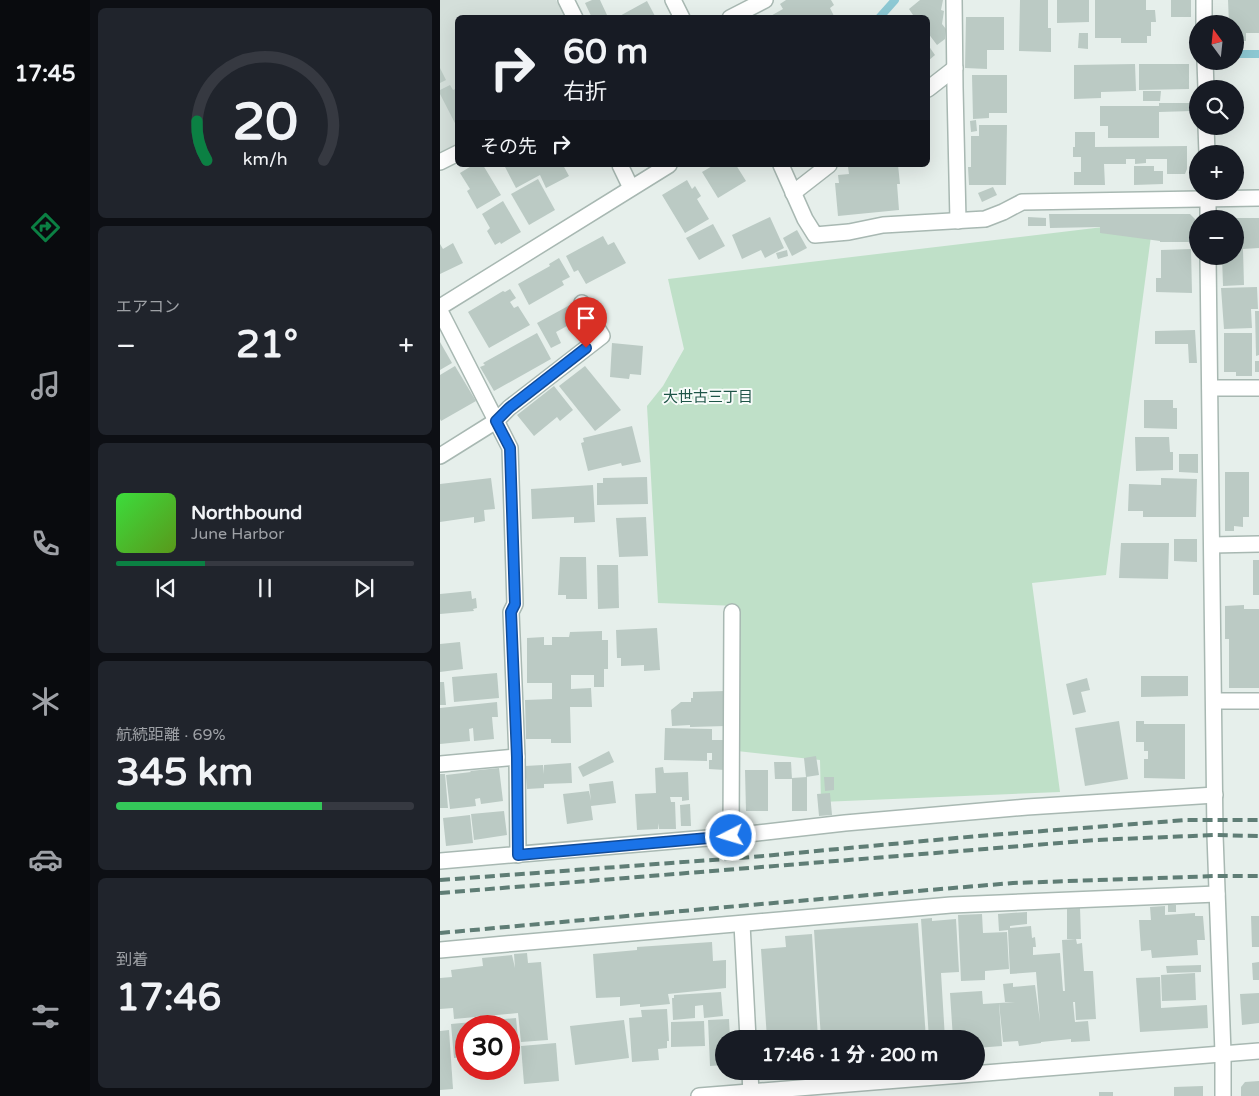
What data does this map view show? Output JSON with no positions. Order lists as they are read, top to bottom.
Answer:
{
  "districts": ["大世古三丁目"],
  "north": "top",
  "page": {
    "tabs": "17:45",
    "map_buttons": ["+", "−"],
    "turn": ["60 m", "右折"],
    "then": "その先",
    "tile": [
      "エアコン",
      ["航続距離 · 69%", "345 km"],
      ["到着", "17:46"]
    ],
    "heat": ["−", "21°", "+"],
    "song": ["Northbound", "June Harbor"],
    "limit": "30",
    "trip": "17:46 · 1 分 · 200 m",
    "gauge": ["20", "km/h"]
  }
}
